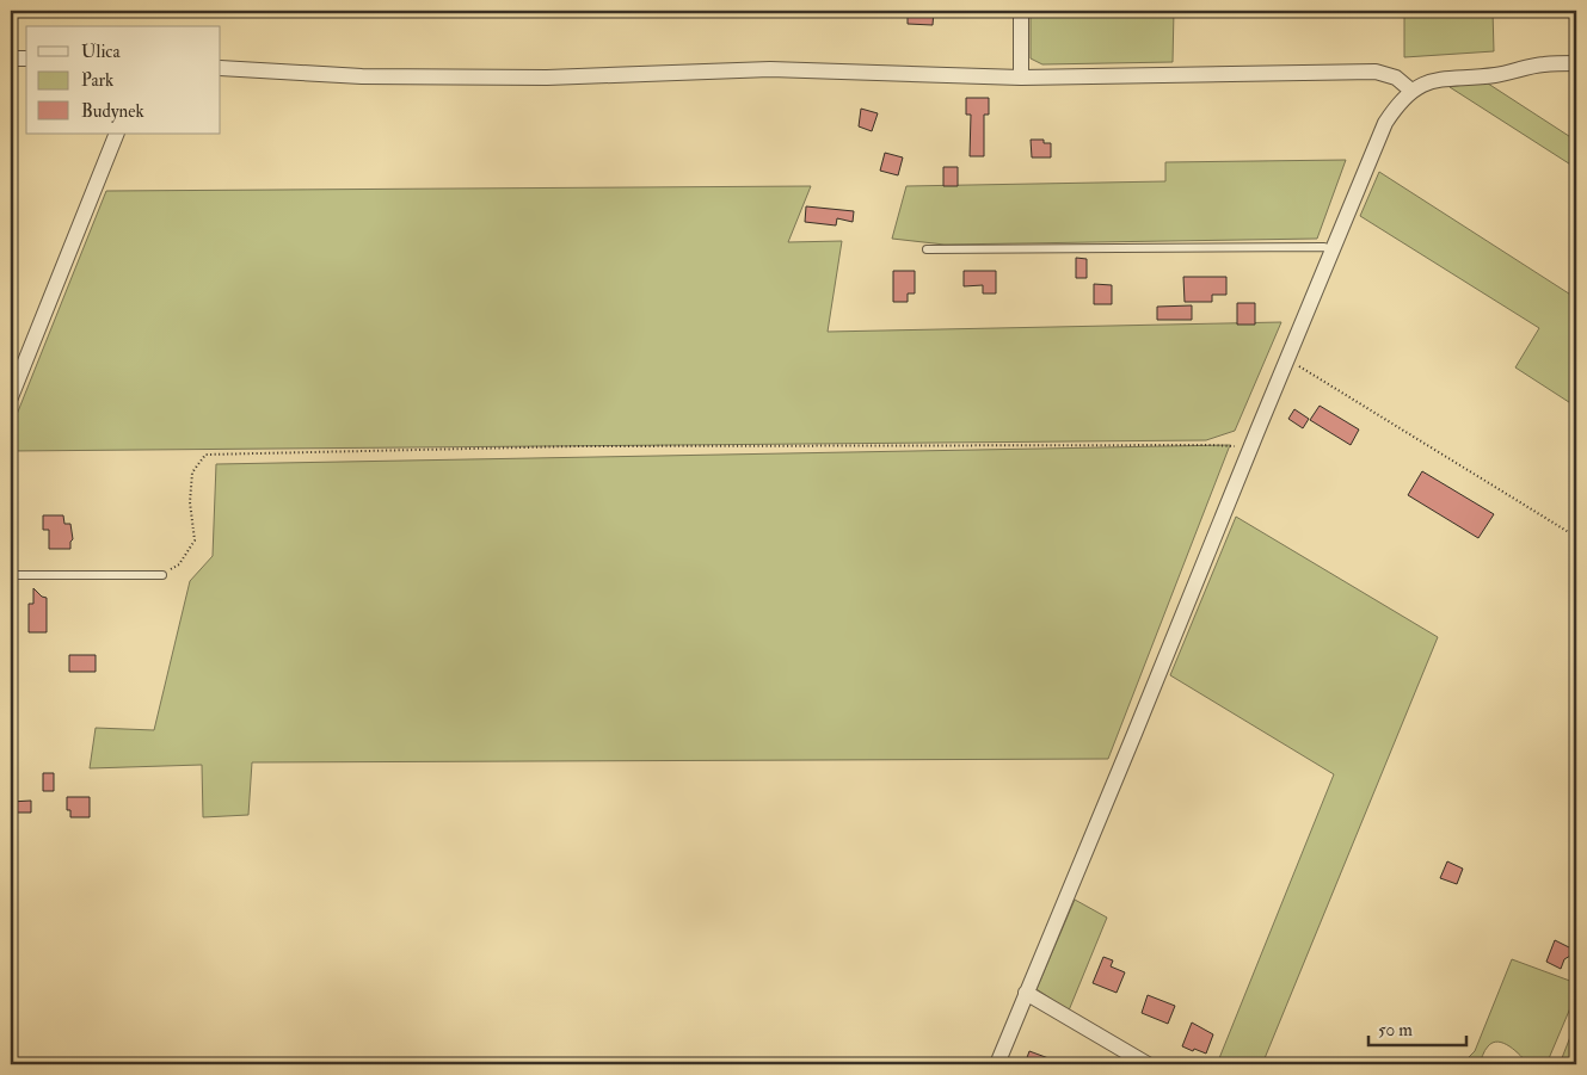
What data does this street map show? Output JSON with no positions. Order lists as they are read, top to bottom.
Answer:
{
  "legend": ["Ulica", "Park", "Budynek"],
  "scale_bar": "50 m"
}
